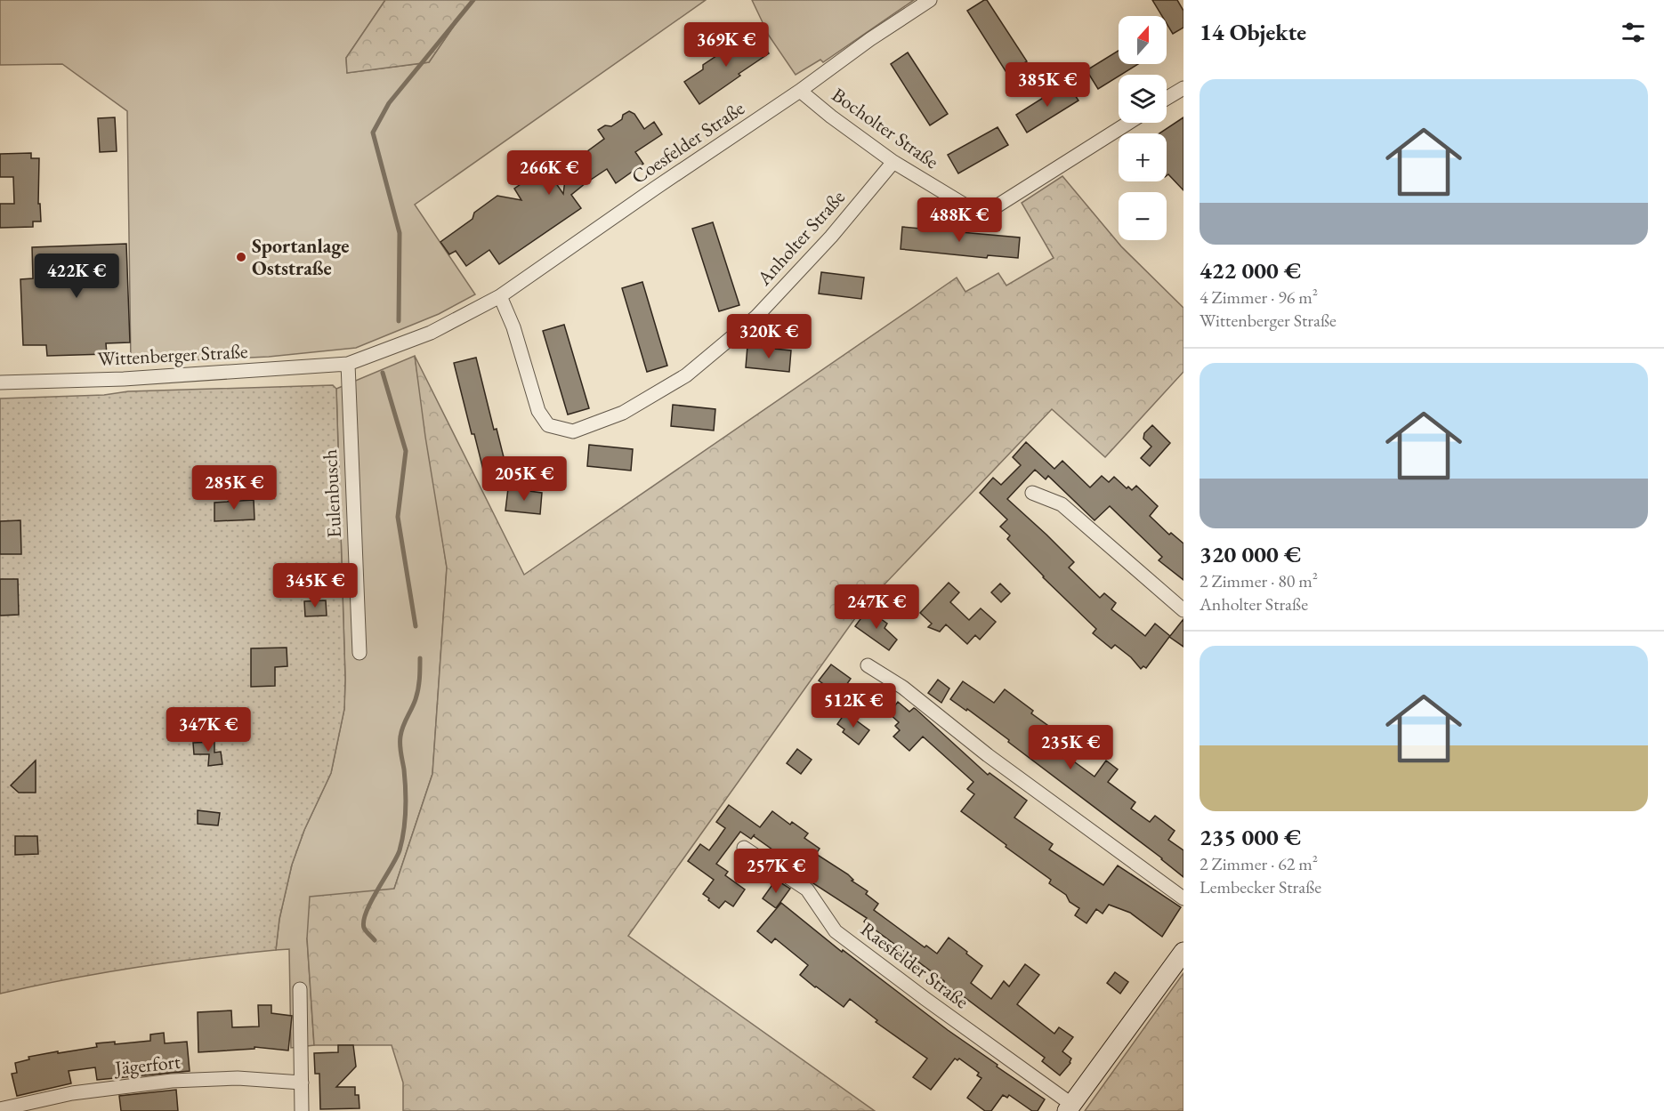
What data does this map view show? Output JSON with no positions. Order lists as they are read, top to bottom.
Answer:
{
  "streets": {
    "street": [
      "Bocholter Straße",
      "Coesfelder Straße",
      "Anholter Straße",
      "Wittenberger Straße",
      "Eulenbusch",
      "Raesfelder Straße",
      "Jägerfort"
    ]
  },
  "crossings": [
    ["Bocholter Straße", "Coesfelder Straße"],
    ["Bocholter Straße", "Anholter Straße"],
    ["Coesfelder Straße", "Anholter Straße"],
    ["Coesfelder Straße", "Wittenberger Straße"],
    ["Coesfelder Straße", "Eulenbusch"],
    ["Wittenberger Straße", "Eulenbusch"]
  ],
  "places": ["Sportanlage Oststraße"],
  "north": "top",
  "page": {
    "heading": "14 Objekte",
    "map_buttons": ["+", "−"],
    "price": [
      "369K €",
      "385K €",
      "266K €",
      "488K €",
      "422K €",
      "320K €",
      "205K €",
      "285K €",
      "345K €",
      "247K €",
      "512K €",
      "347K €",
      "235K €",
      "257K €"
    ],
    "list": [
      {
        "name": "422 000 €",
        "note": "4 Zimmer · 96 m² · Wittenberger Straße"
      },
      {
        "name": "320 000 €",
        "note": "2 Zimmer · 80 m² · Anholter Straße"
      },
      {
        "name": "235 000 €",
        "note": "2 Zimmer · 62 m² · Lembecker Straße"
      }
    ]
  }
}
